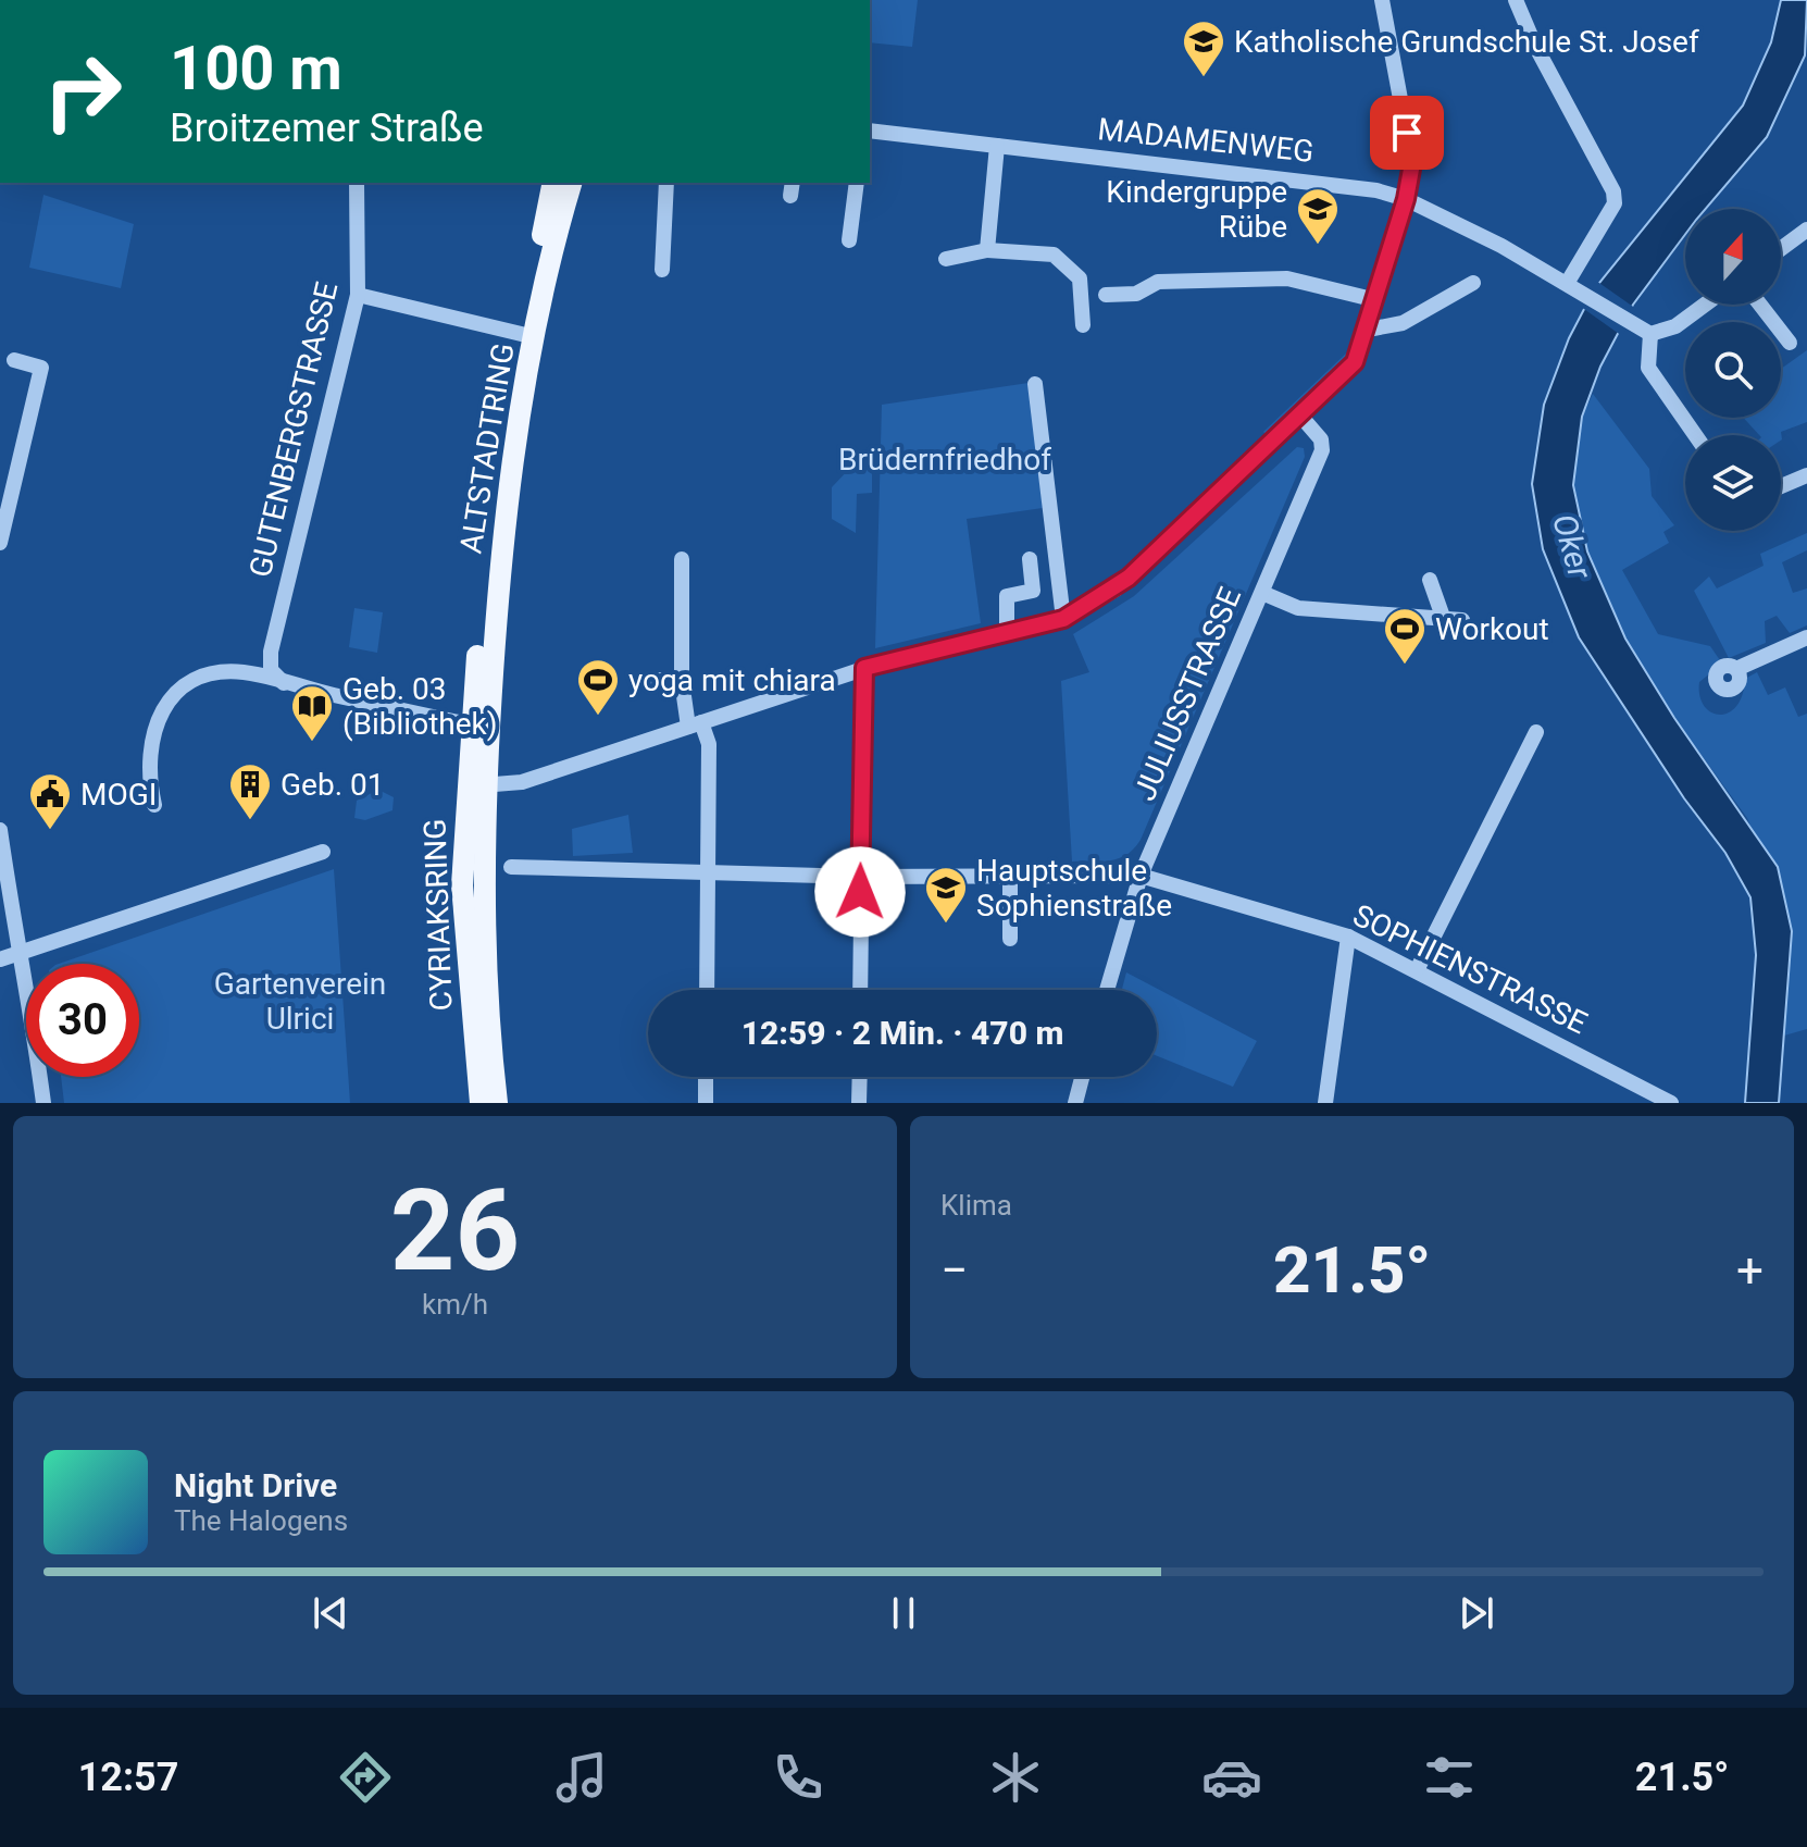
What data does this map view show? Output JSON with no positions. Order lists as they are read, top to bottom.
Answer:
{
  "streets": {
    "main road": ["ALTSTADTRING", "CYRIAKSRING"],
    "street": [
      "MADAMENWEG",
      "GUTENBERGSTRASSE",
      "JULIUSSTRASSE",
      "SOPHIENSTRASSE"
    ]
  },
  "crossings": [
    ["ALTSTADTRING", "CYRIAKSRING"],
    ["JULIUSSTRASSE", "SOPHIENSTRASSE"]
  ],
  "water": ["Oker"],
  "parks": ["Brüdernfriedhof", "Gartenverein Ulrici"],
  "places": {
    "school or university": ["Katholische Grundschule St. Josef", "Kindergruppe Rübe", "Hauptschule Sophienstraße"],
    "sports": ["Workout", "yoga mit chiara"],
    "library": ["Geb. 03 (Bibliothek)"],
    "building": ["Geb. 01"],
    "public building": ["MOGI"]
  },
  "north": "top",
  "page": {
    "turn": ["100 m", "Broitzemer Straße"],
    "limit": "30",
    "trip": "12:59 · 2 Min. · 470 m",
    "tile": [
      ["26", "km/h"],
      "Klima"
    ],
    "heat": ["−", "21.5°", "+"],
    "song": ["Night Drive", "The Halogens"],
    "tabs": ["12:57", "21.5°"]
  }
}
